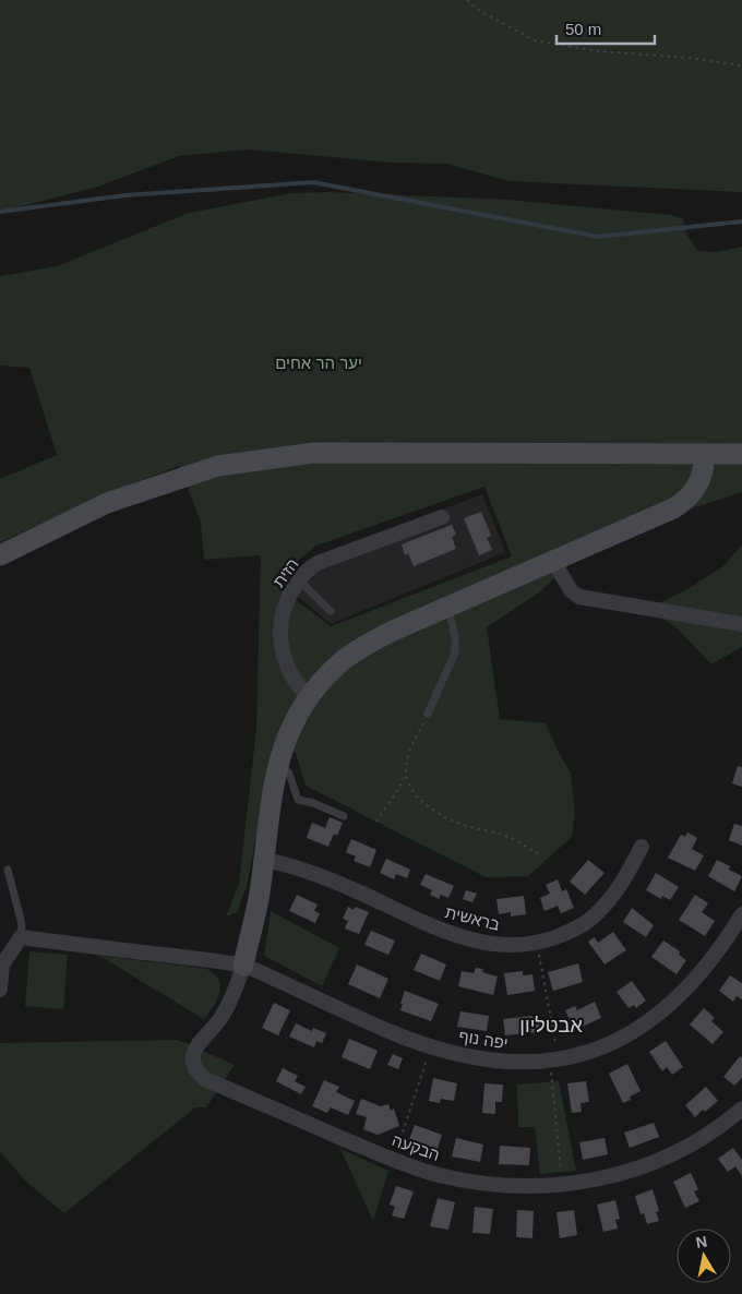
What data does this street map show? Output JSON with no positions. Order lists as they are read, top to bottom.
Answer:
{
  "streets": {
    "street": [
      "הזית",
      "בראשית",
      "יפה נוף",
      "הבקעה"
    ]
  },
  "crossings": [
    ["יפה נוף", "הבקעה"]
  ],
  "districts": ["אבטליון"],
  "parks": ["יער הר אחים"],
  "scale_bar": "50 m",
  "north": "top"
}
